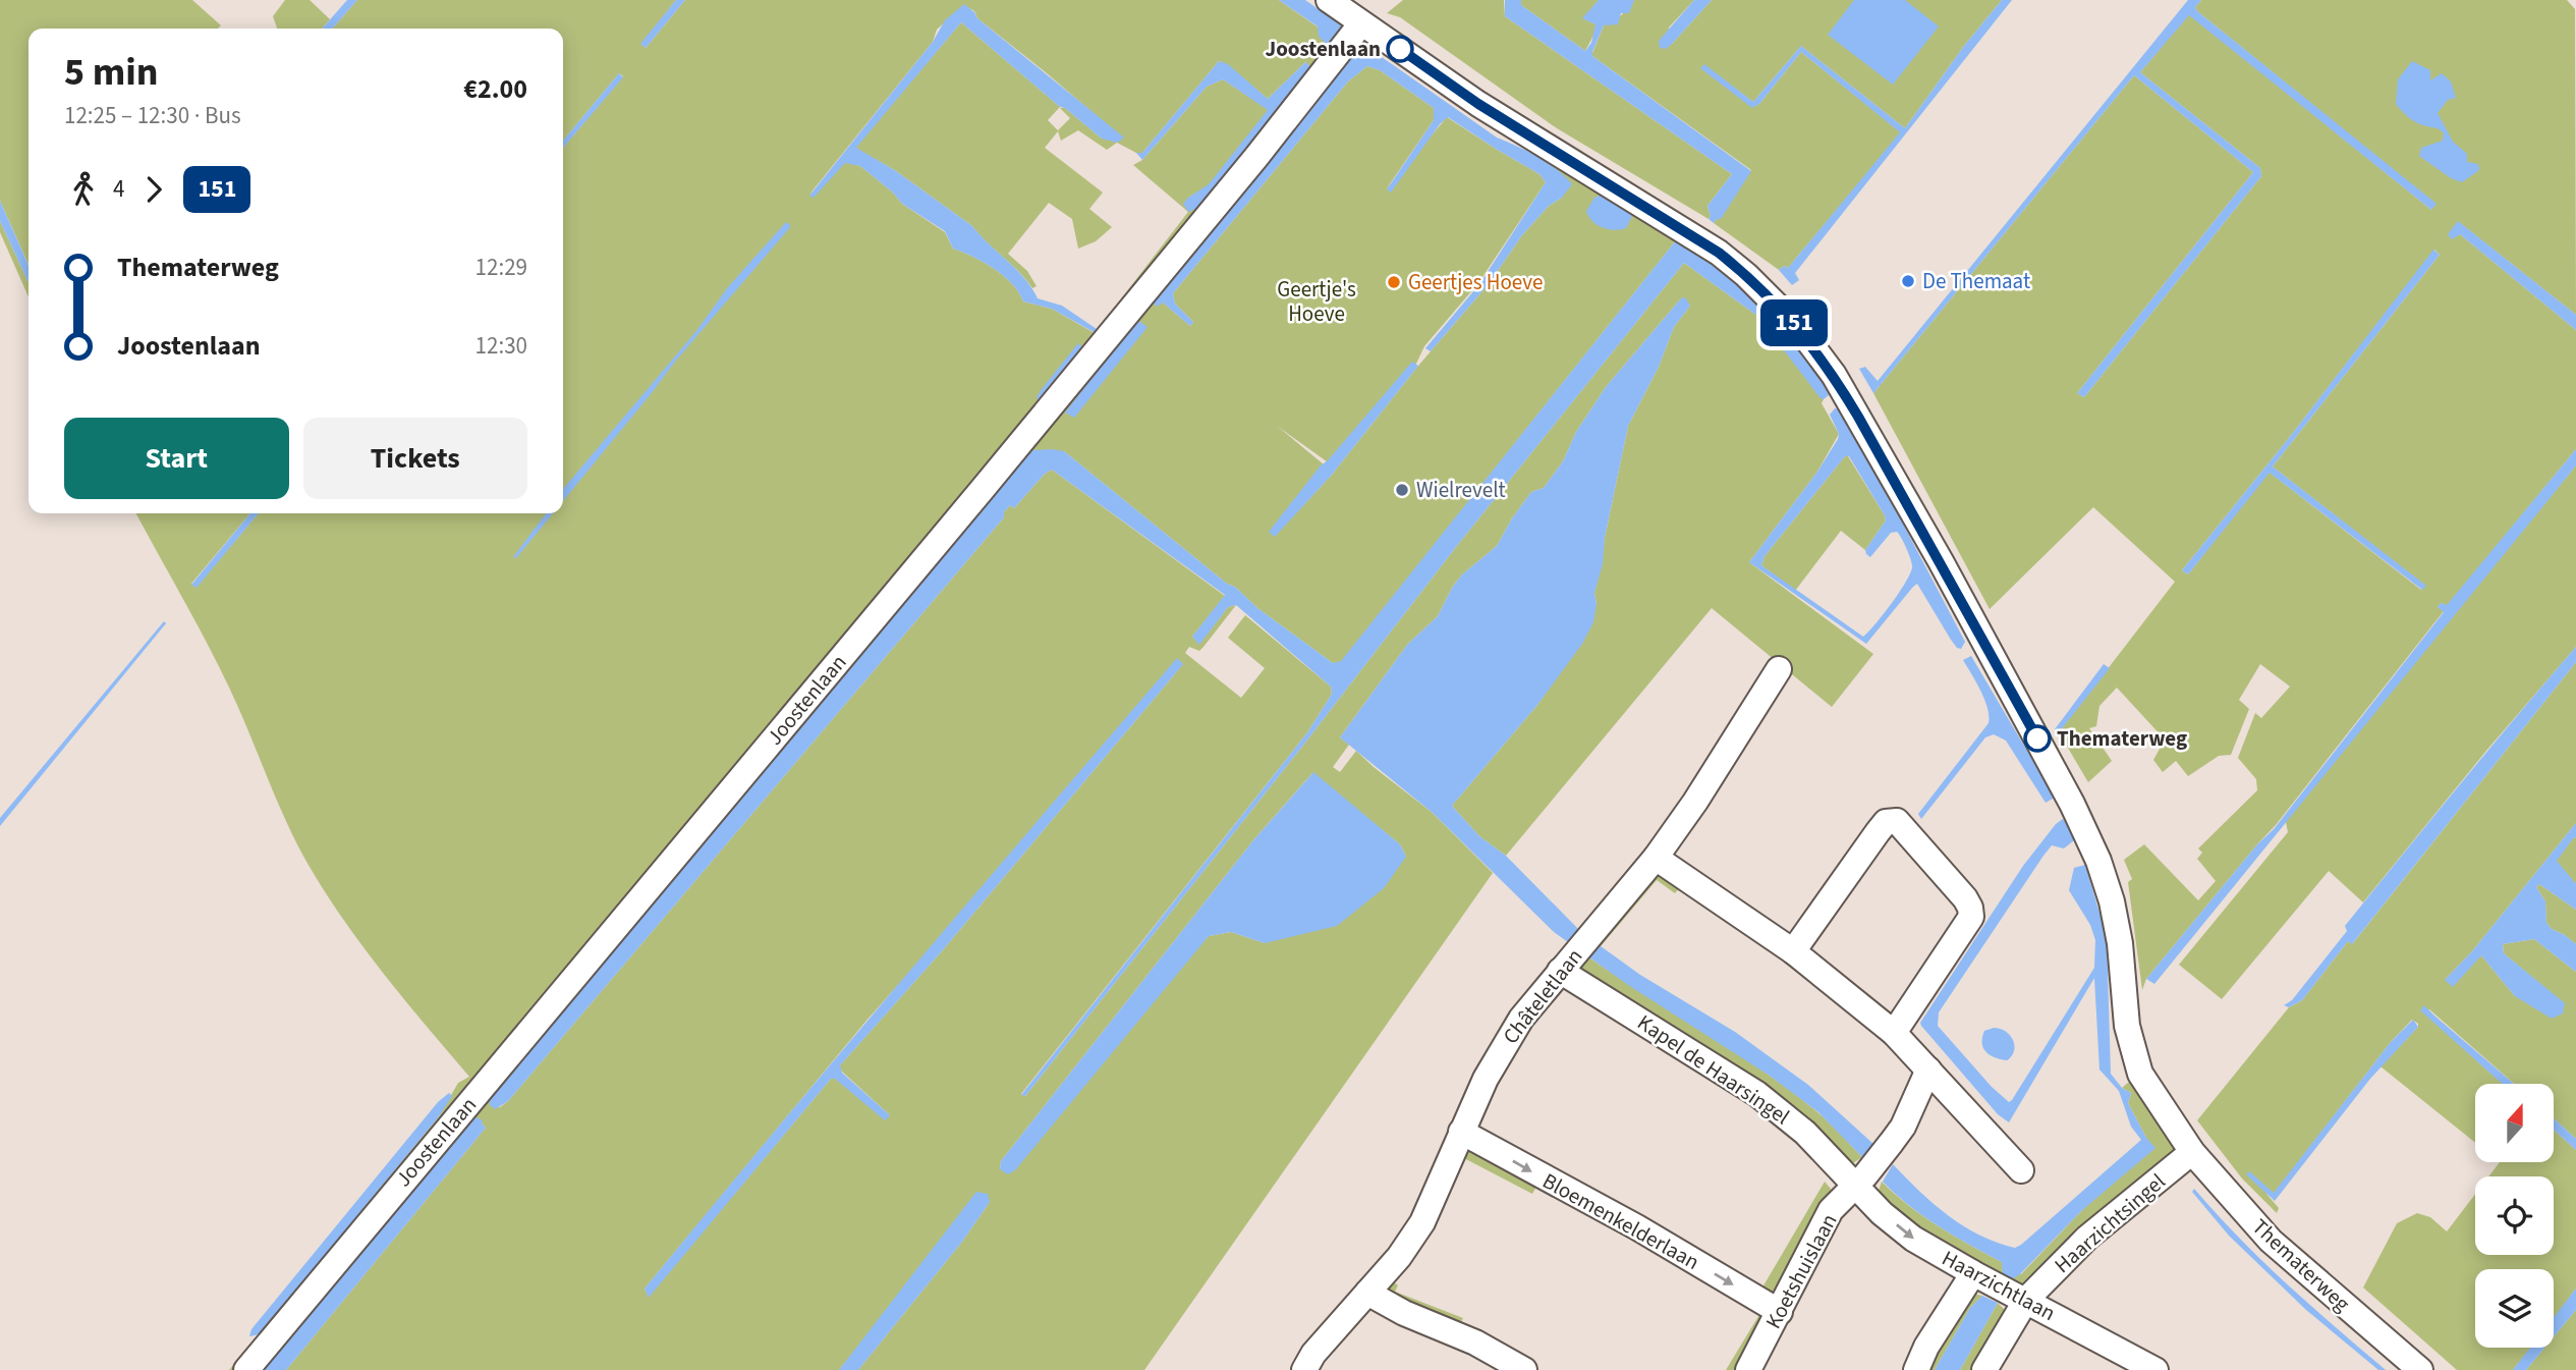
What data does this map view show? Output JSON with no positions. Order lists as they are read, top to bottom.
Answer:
{
  "streets": {
    "street": [
      "Joostenlaan",
      "Châteletlaan",
      "Kapel de Haarsingel",
      "Bloemenkelderlaan",
      "Haarzichtsingel",
      "Thematerweg",
      "Koetshuislaan",
      "Haarzichtlaan"
    ]
  },
  "crossings": [
    ["Joostenlaan", "Thematerweg"],
    ["Châteletlaan", "Kapel de Haarsingel"],
    ["Châteletlaan", "Bloemenkelderlaan"],
    ["Kapel de Haarsingel", "Koetshuislaan"],
    ["Kapel de Haarsingel", "Haarzichtlaan"],
    ["Bloemenkelderlaan", "Koetshuislaan"],
    ["Haarzichtsingel", "Thematerweg"],
    ["Haarzichtsingel", "Haarzichtlaan"],
    ["Koetshuislaan", "Haarzichtlaan"]
  ],
  "parks": ["Geertje's Hoeve"],
  "places": [
    "Joostenlaan",
    "De Themaat",
    "Geertjes Hoeve",
    "Wielrevelt",
    "Thematerweg"
  ],
  "lines": ["bus line 151"],
  "north": "top",
  "page": {
    "on_map": "151",
    "heading": ["5 min", "12:25 – 12:30 · Bus", "€2.00"],
    "legs": ["4", "151"],
    "list": [
      {
        "name": "Thematerweg",
        "value": "12:29"
      },
      {
        "name": "Joostenlaan",
        "value": "12:30"
      }
    ],
    "buttons": ["Start", "Tickets"]
  }
}
